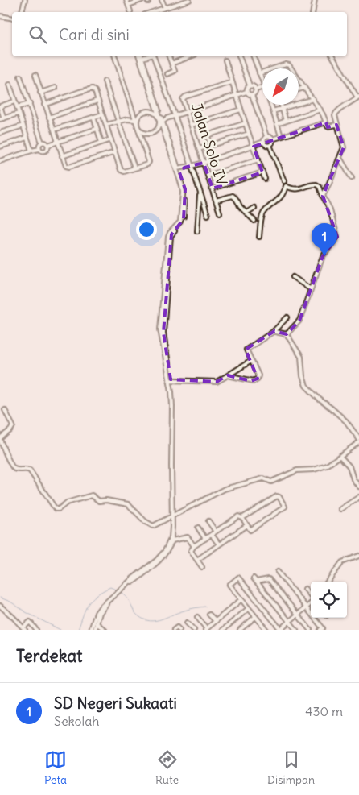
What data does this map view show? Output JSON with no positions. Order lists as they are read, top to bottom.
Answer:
{
  "streets": {
    "street": ["Jalan Solo IV"]
  },
  "north": "bottom left",
  "page": {
    "search": "Cari di sini",
    "pins": "1",
    "heading": "Terdekat",
    "list": [
      {
        "mark": "1",
        "name": "SD Negeri Sukaati",
        "note": "Sekolah",
        "value": "430 m"
      }
    ],
    "nav": ["Peta", "Rute", "Disimpan"]
  }
}
